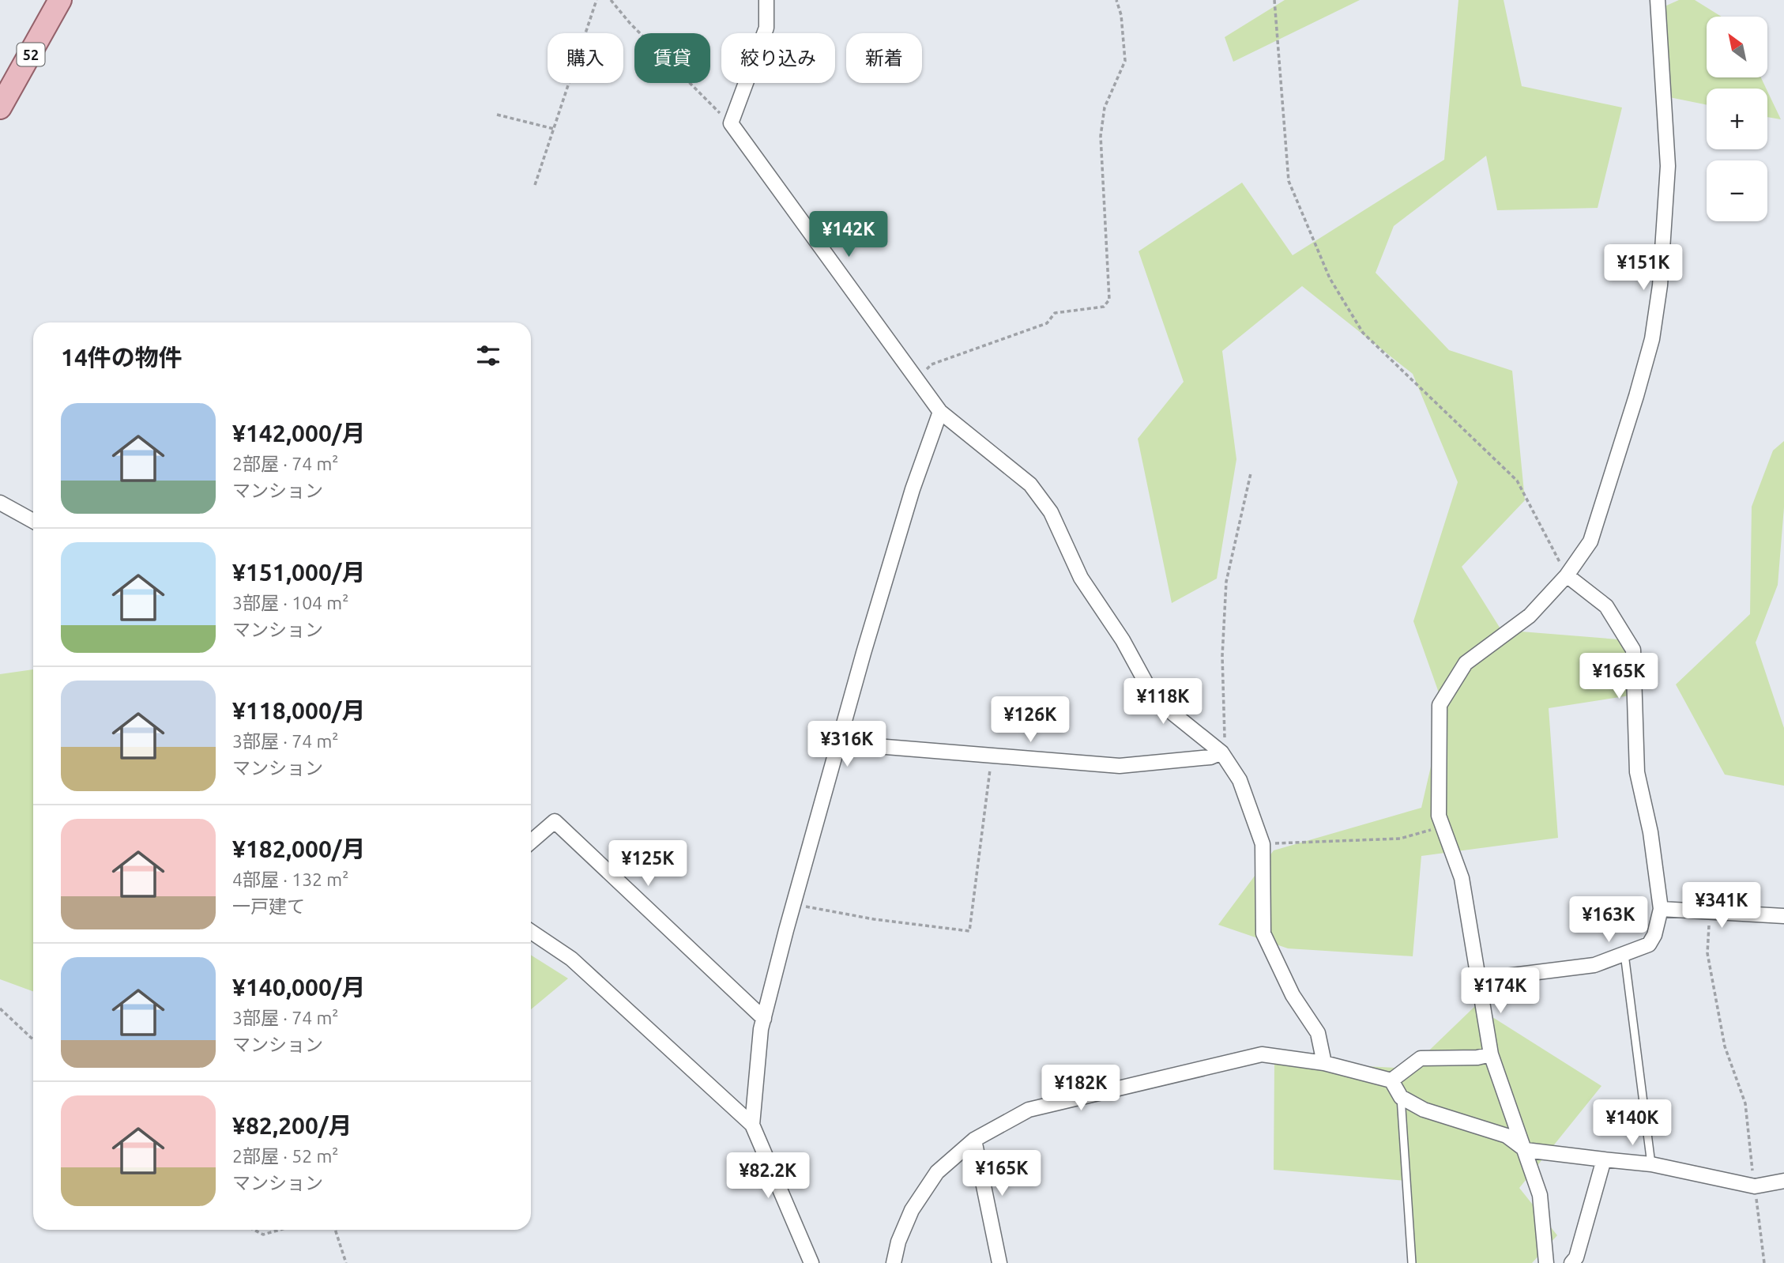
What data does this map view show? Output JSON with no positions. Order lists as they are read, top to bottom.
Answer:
{
  "streets": {
    "main road": ["52"]
  },
  "north": "top left",
  "page": {
    "map_buttons": ["+", "−"],
    "chip": [
      "購入",
      "賃貸",
      "絞り込み",
      "新着"
    ],
    "price": [
      "¥142K",
      "¥151K",
      "¥165K",
      "¥118K",
      "¥126K",
      "¥316K",
      "¥125K",
      "¥341K",
      "¥163K",
      "¥174K",
      "¥182K",
      "¥140K",
      "¥165K",
      "¥82.2K"
    ],
    "heading": "14件の物件",
    "list": [
      {
        "name": "¥142,000/月",
        "note": "2部屋 · 74 m² · マンション"
      },
      {
        "name": "¥151,000/月",
        "note": "3部屋 · 104 m² · マンション"
      },
      {
        "name": "¥118,000/月",
        "note": "3部屋 · 74 m² · マンション"
      },
      {
        "name": "¥182,000/月",
        "note": "4部屋 · 132 m² · 一戸建て"
      },
      {
        "name": "¥140,000/月",
        "note": "3部屋 · 74 m² · マンション"
      },
      {
        "name": "¥82,200/月",
        "note": "2部屋 · 52 m² · マンション"
      }
    ]
  }
}
